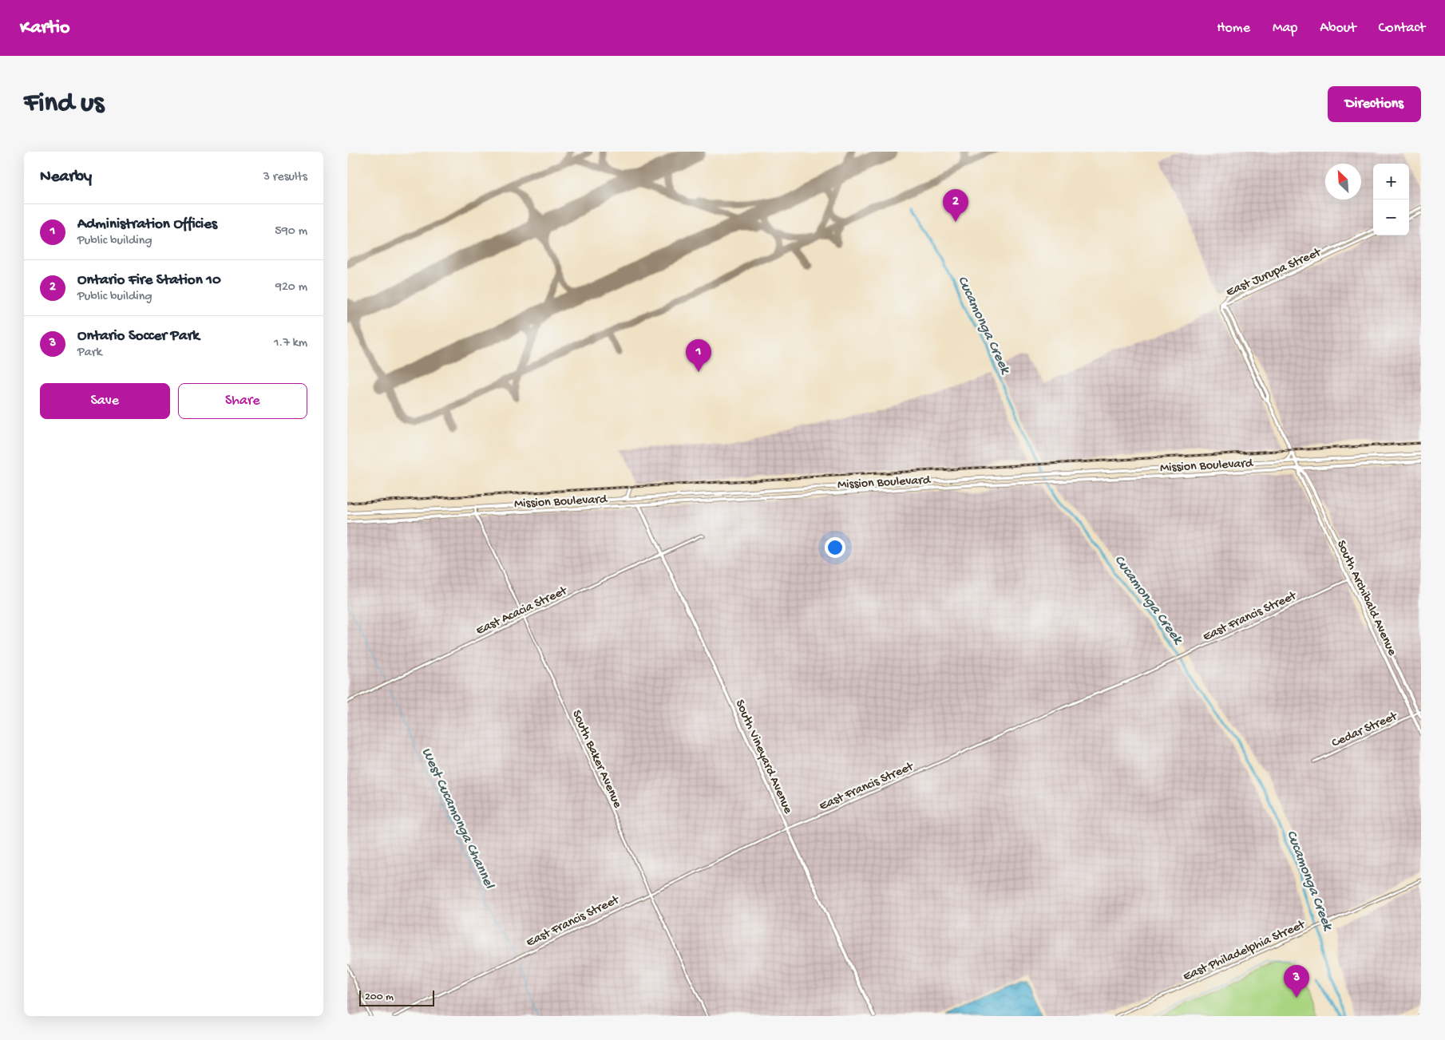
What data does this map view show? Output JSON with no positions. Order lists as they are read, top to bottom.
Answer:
{
  "streets": {
    "main road": [
      "East Jurupa Street",
      "Mission Boulevard",
      "South Archibald Avenue",
      "South Vineyard Avenue"
    ],
    "street": [
      "East Acacia Street",
      "East Francis Street",
      "Cedar Street",
      "South Baker Avenue",
      "East Philadelphia Street"
    ]
  },
  "crossings": [
    ["Mission Boulevard", "South Archibald Avenue"],
    ["Mission Boulevard", "South Vineyard Avenue"],
    ["Mission Boulevard", "South Baker Avenue"],
    ["South Archibald Avenue", "East Francis Street"],
    ["South Archibald Avenue", "Cedar Street"],
    ["East Acacia Street", "South Vineyard Avenue"],
    ["East Acacia Street", "South Baker Avenue"],
    ["East Francis Street", "South Vineyard Avenue"],
    ["East Francis Street", "South Baker Avenue"]
  ],
  "water": ["Cucamonga Creek", "West Cucamonga Channel"],
  "scale_bar": "200 m",
  "north": "top left",
  "page": {
    "header": "Kartio",
    "nav": [
      "Home",
      "Map",
      "About",
      "Contact"
    ],
    "buttons": [
      "Directions",
      ["Save", "Share"]
    ],
    "title": "Find us",
    "heading": ["Nearby", "3 results"],
    "map_buttons": ["+", "−"],
    "pins": ["2", "1", "3"],
    "list": [
      {
        "mark": "1",
        "name": "Administration Officies",
        "note": "Public building",
        "value": "590 m"
      },
      {
        "mark": "2",
        "name": "Ontario Fire Station 10",
        "note": "Public building",
        "value": "920 m"
      },
      {
        "mark": "3",
        "name": "Ontario Soccer Park",
        "note": "Park",
        "value": "1.7 km"
      }
    ],
    "scale": "200 m"
  }
}
